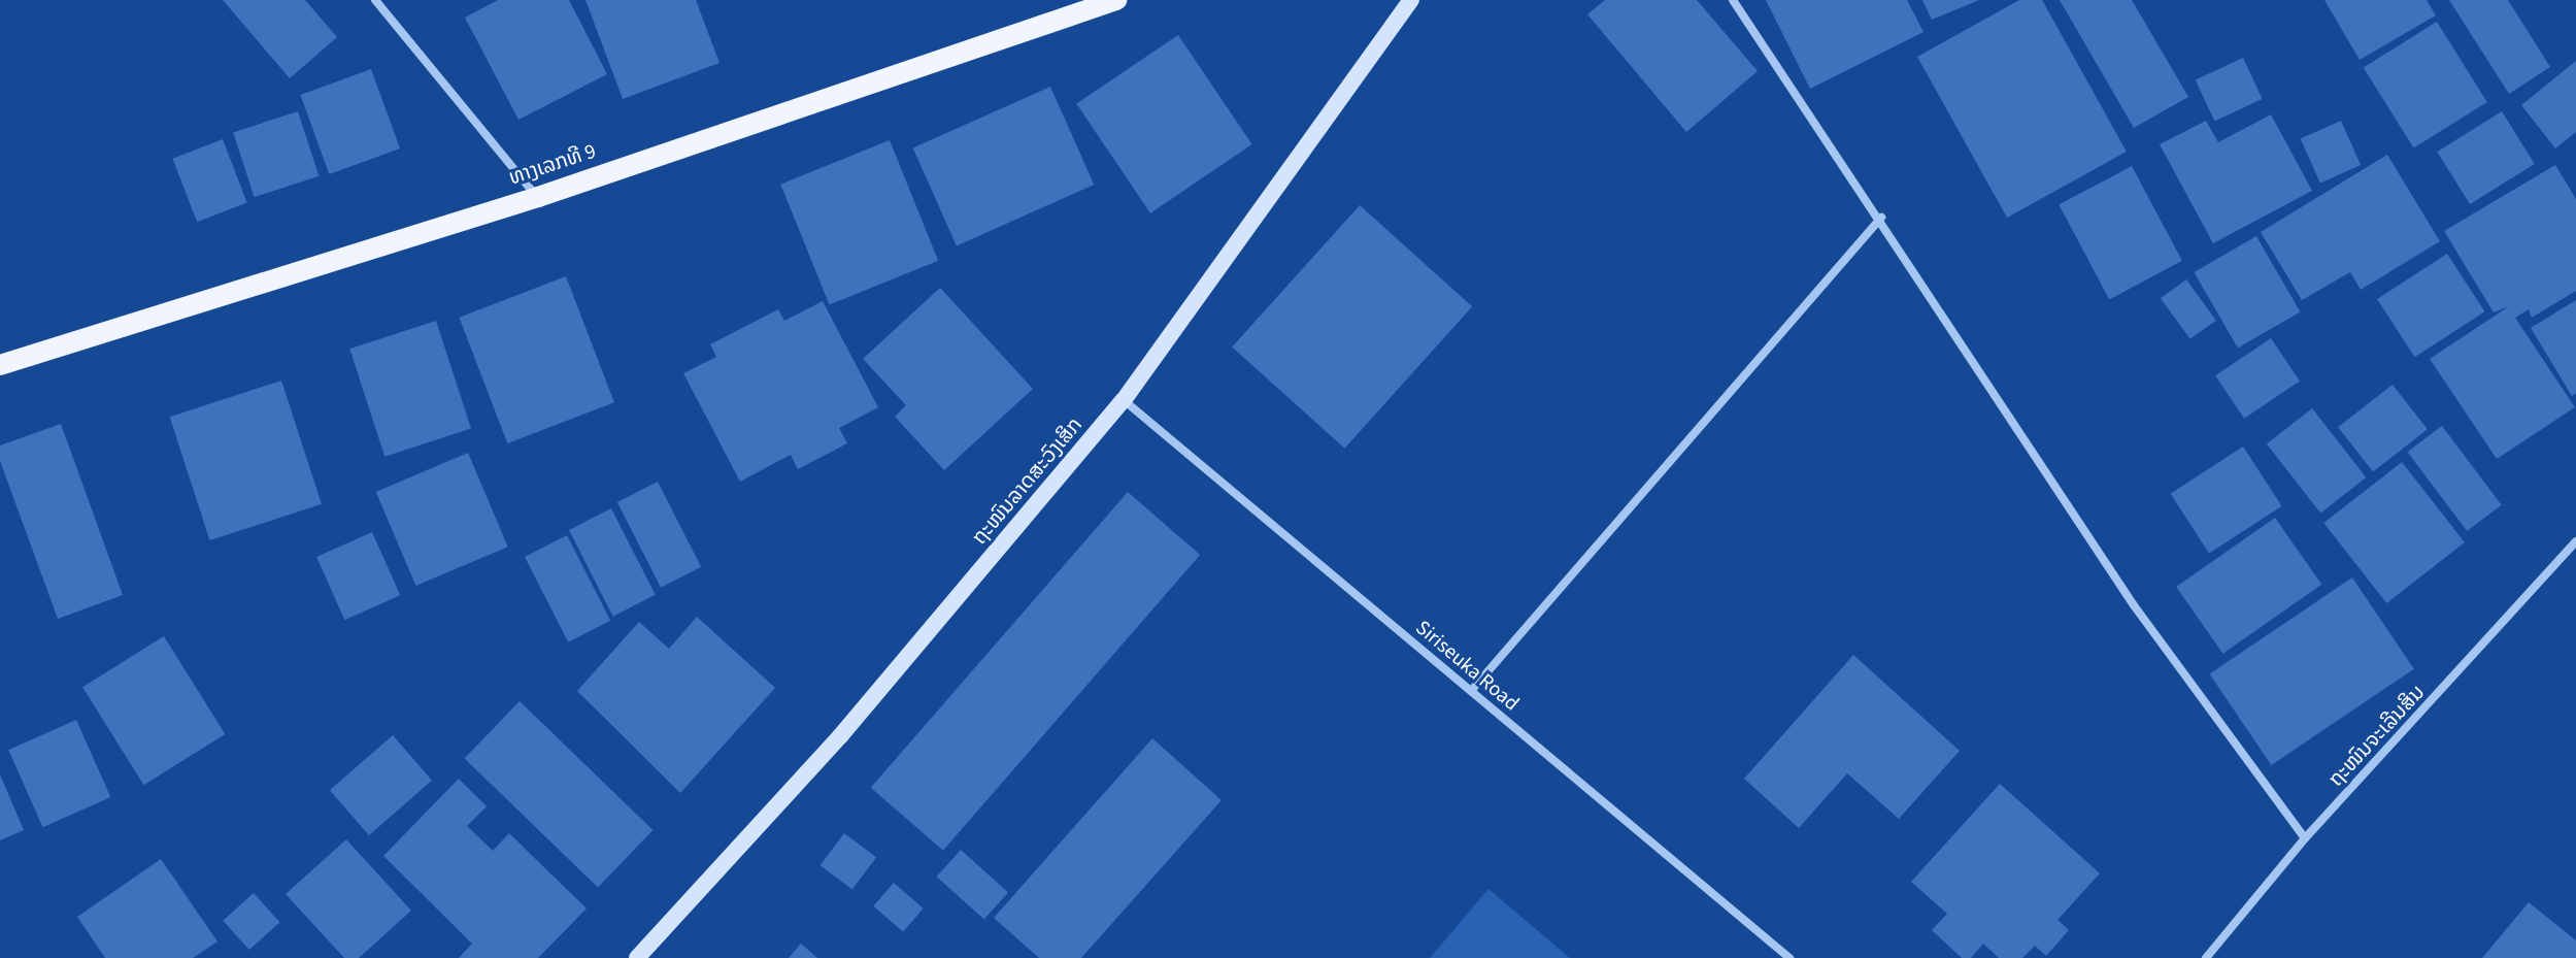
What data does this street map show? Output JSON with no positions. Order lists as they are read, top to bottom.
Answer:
{
  "streets": {
    "main road": ["ທາງເລກທີ 9"],
    "street": ["ຖະໜົນລາດສະວົງເສິກ", "Siriseuka Road", "ຖະໜົນຈະເລີນສິນ"]
  },
  "crossings": [
    ["ຖະໜົນລາດສະວົງເສິກ", "Siriseuka Road"]
  ]
}
